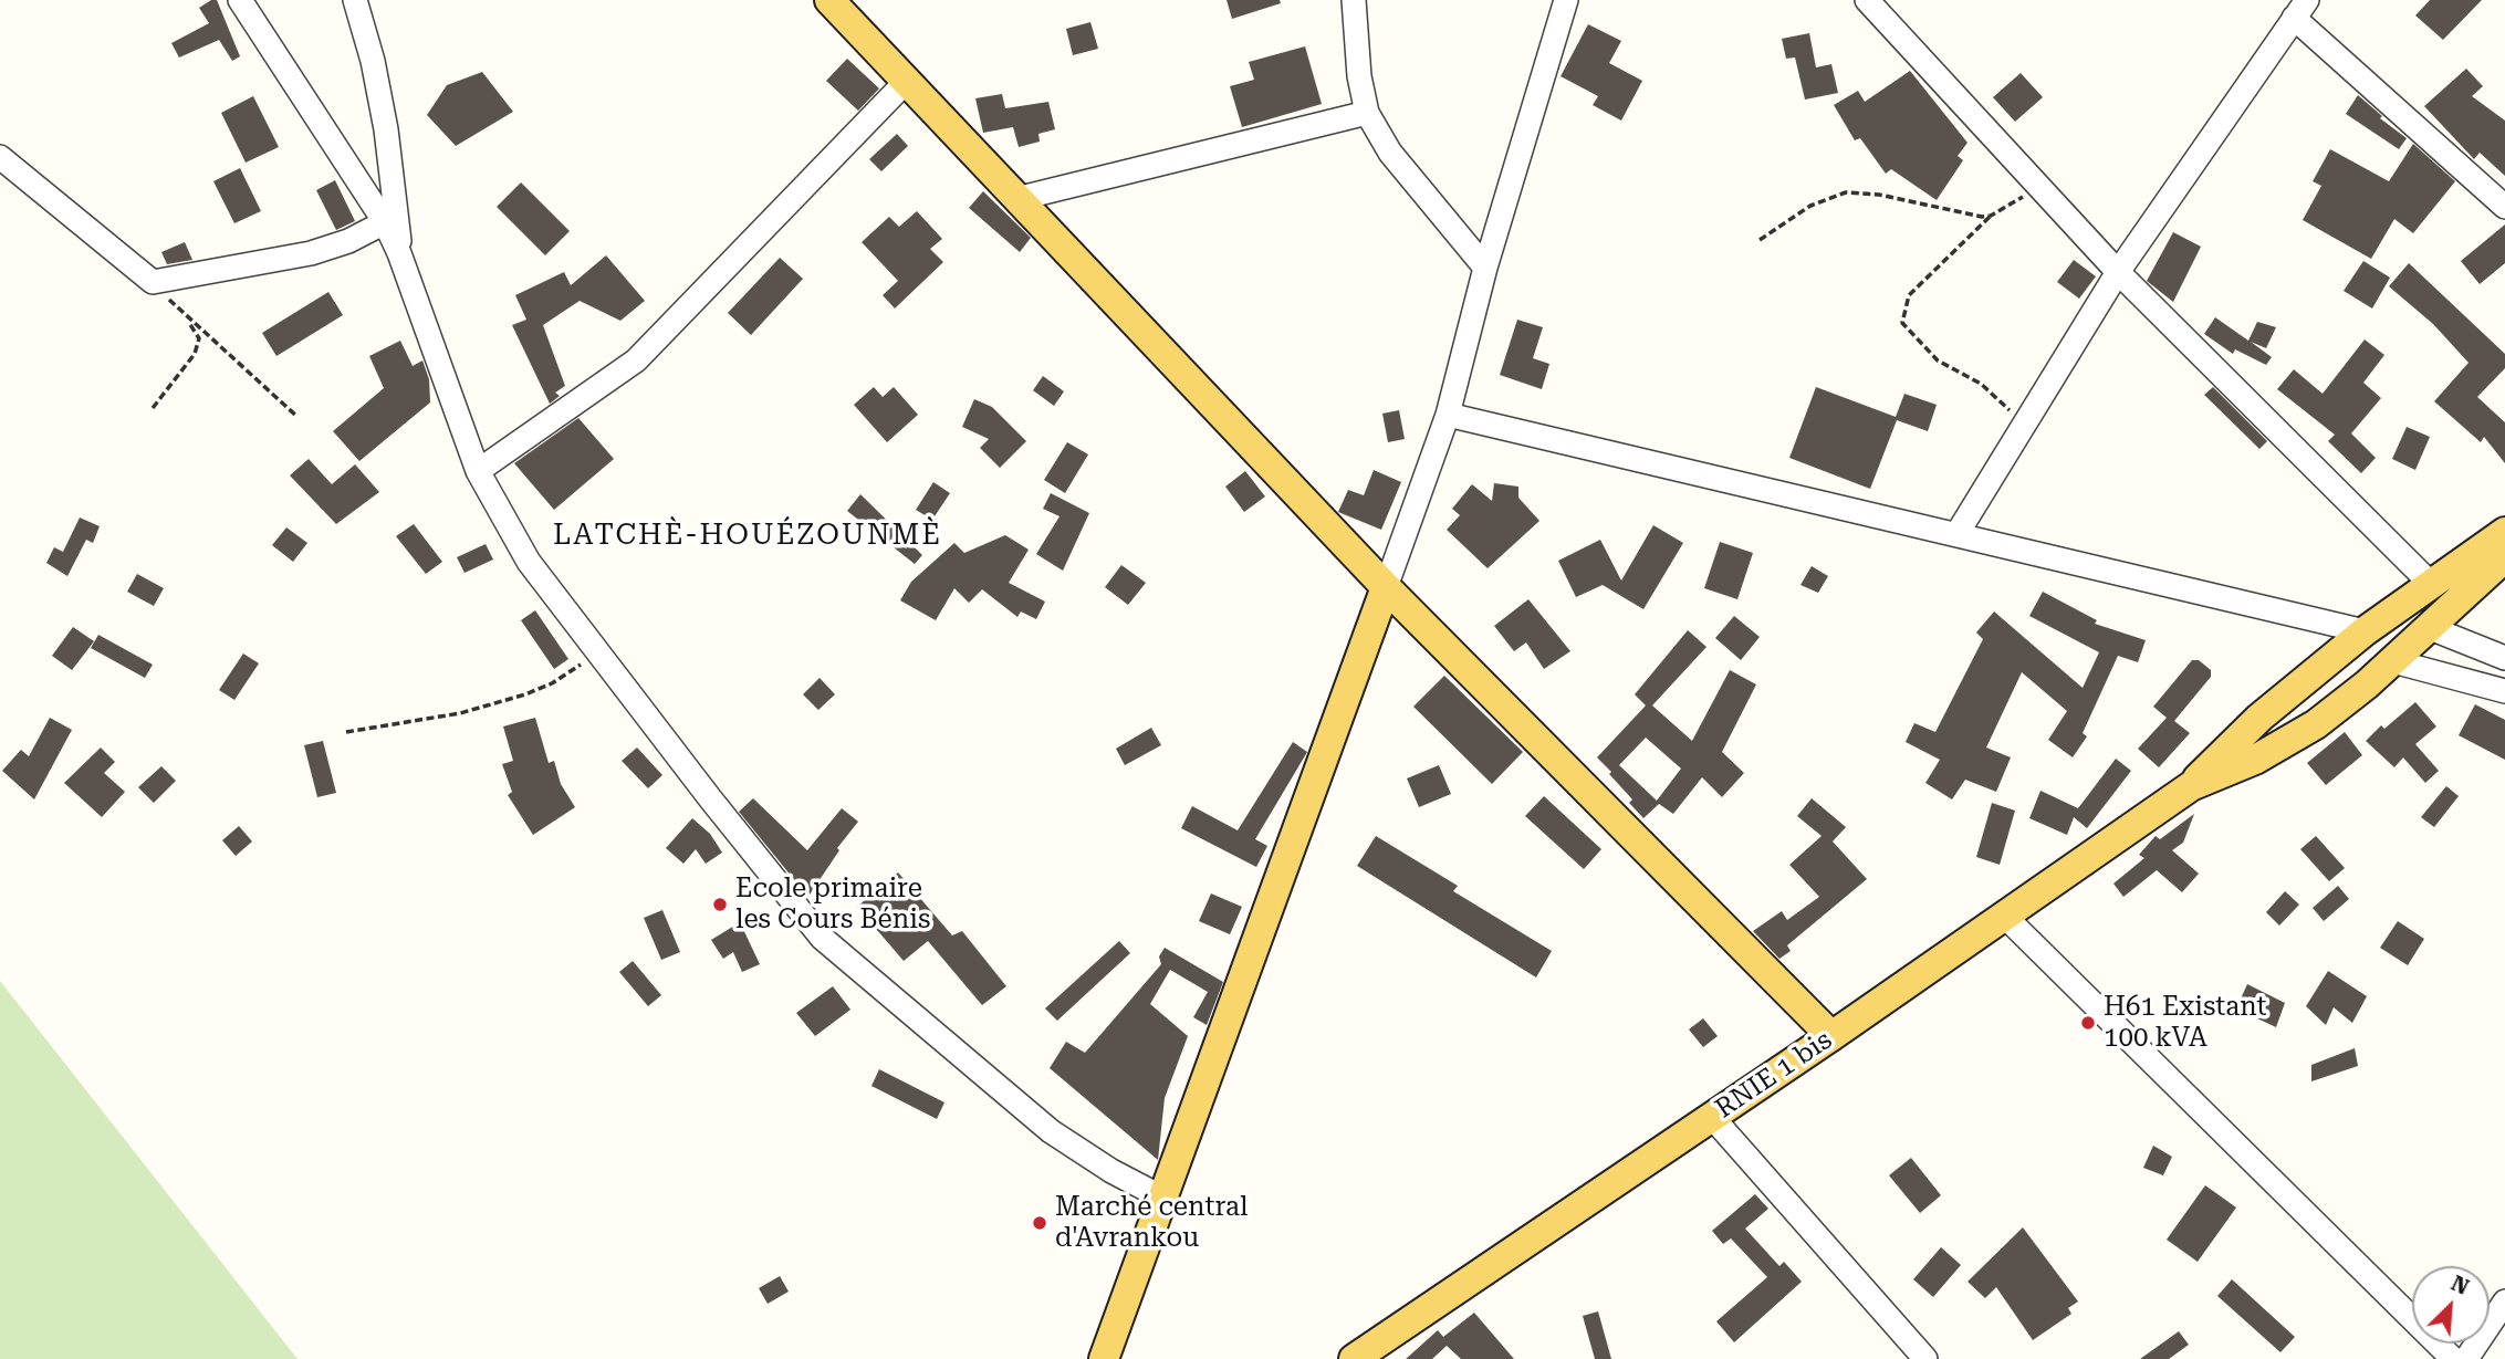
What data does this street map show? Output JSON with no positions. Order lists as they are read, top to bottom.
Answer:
{
  "streets": {
    "main road": ["RNIE 1 bis"]
  },
  "districts": ["LATCHÈ-HOUÉZOUNMÈ"],
  "places": ["Ecole primaire les Cours Bénis", "H61 Existant 100 kVA", "Marché central d'Avrankou"],
  "north": "top right"
}
